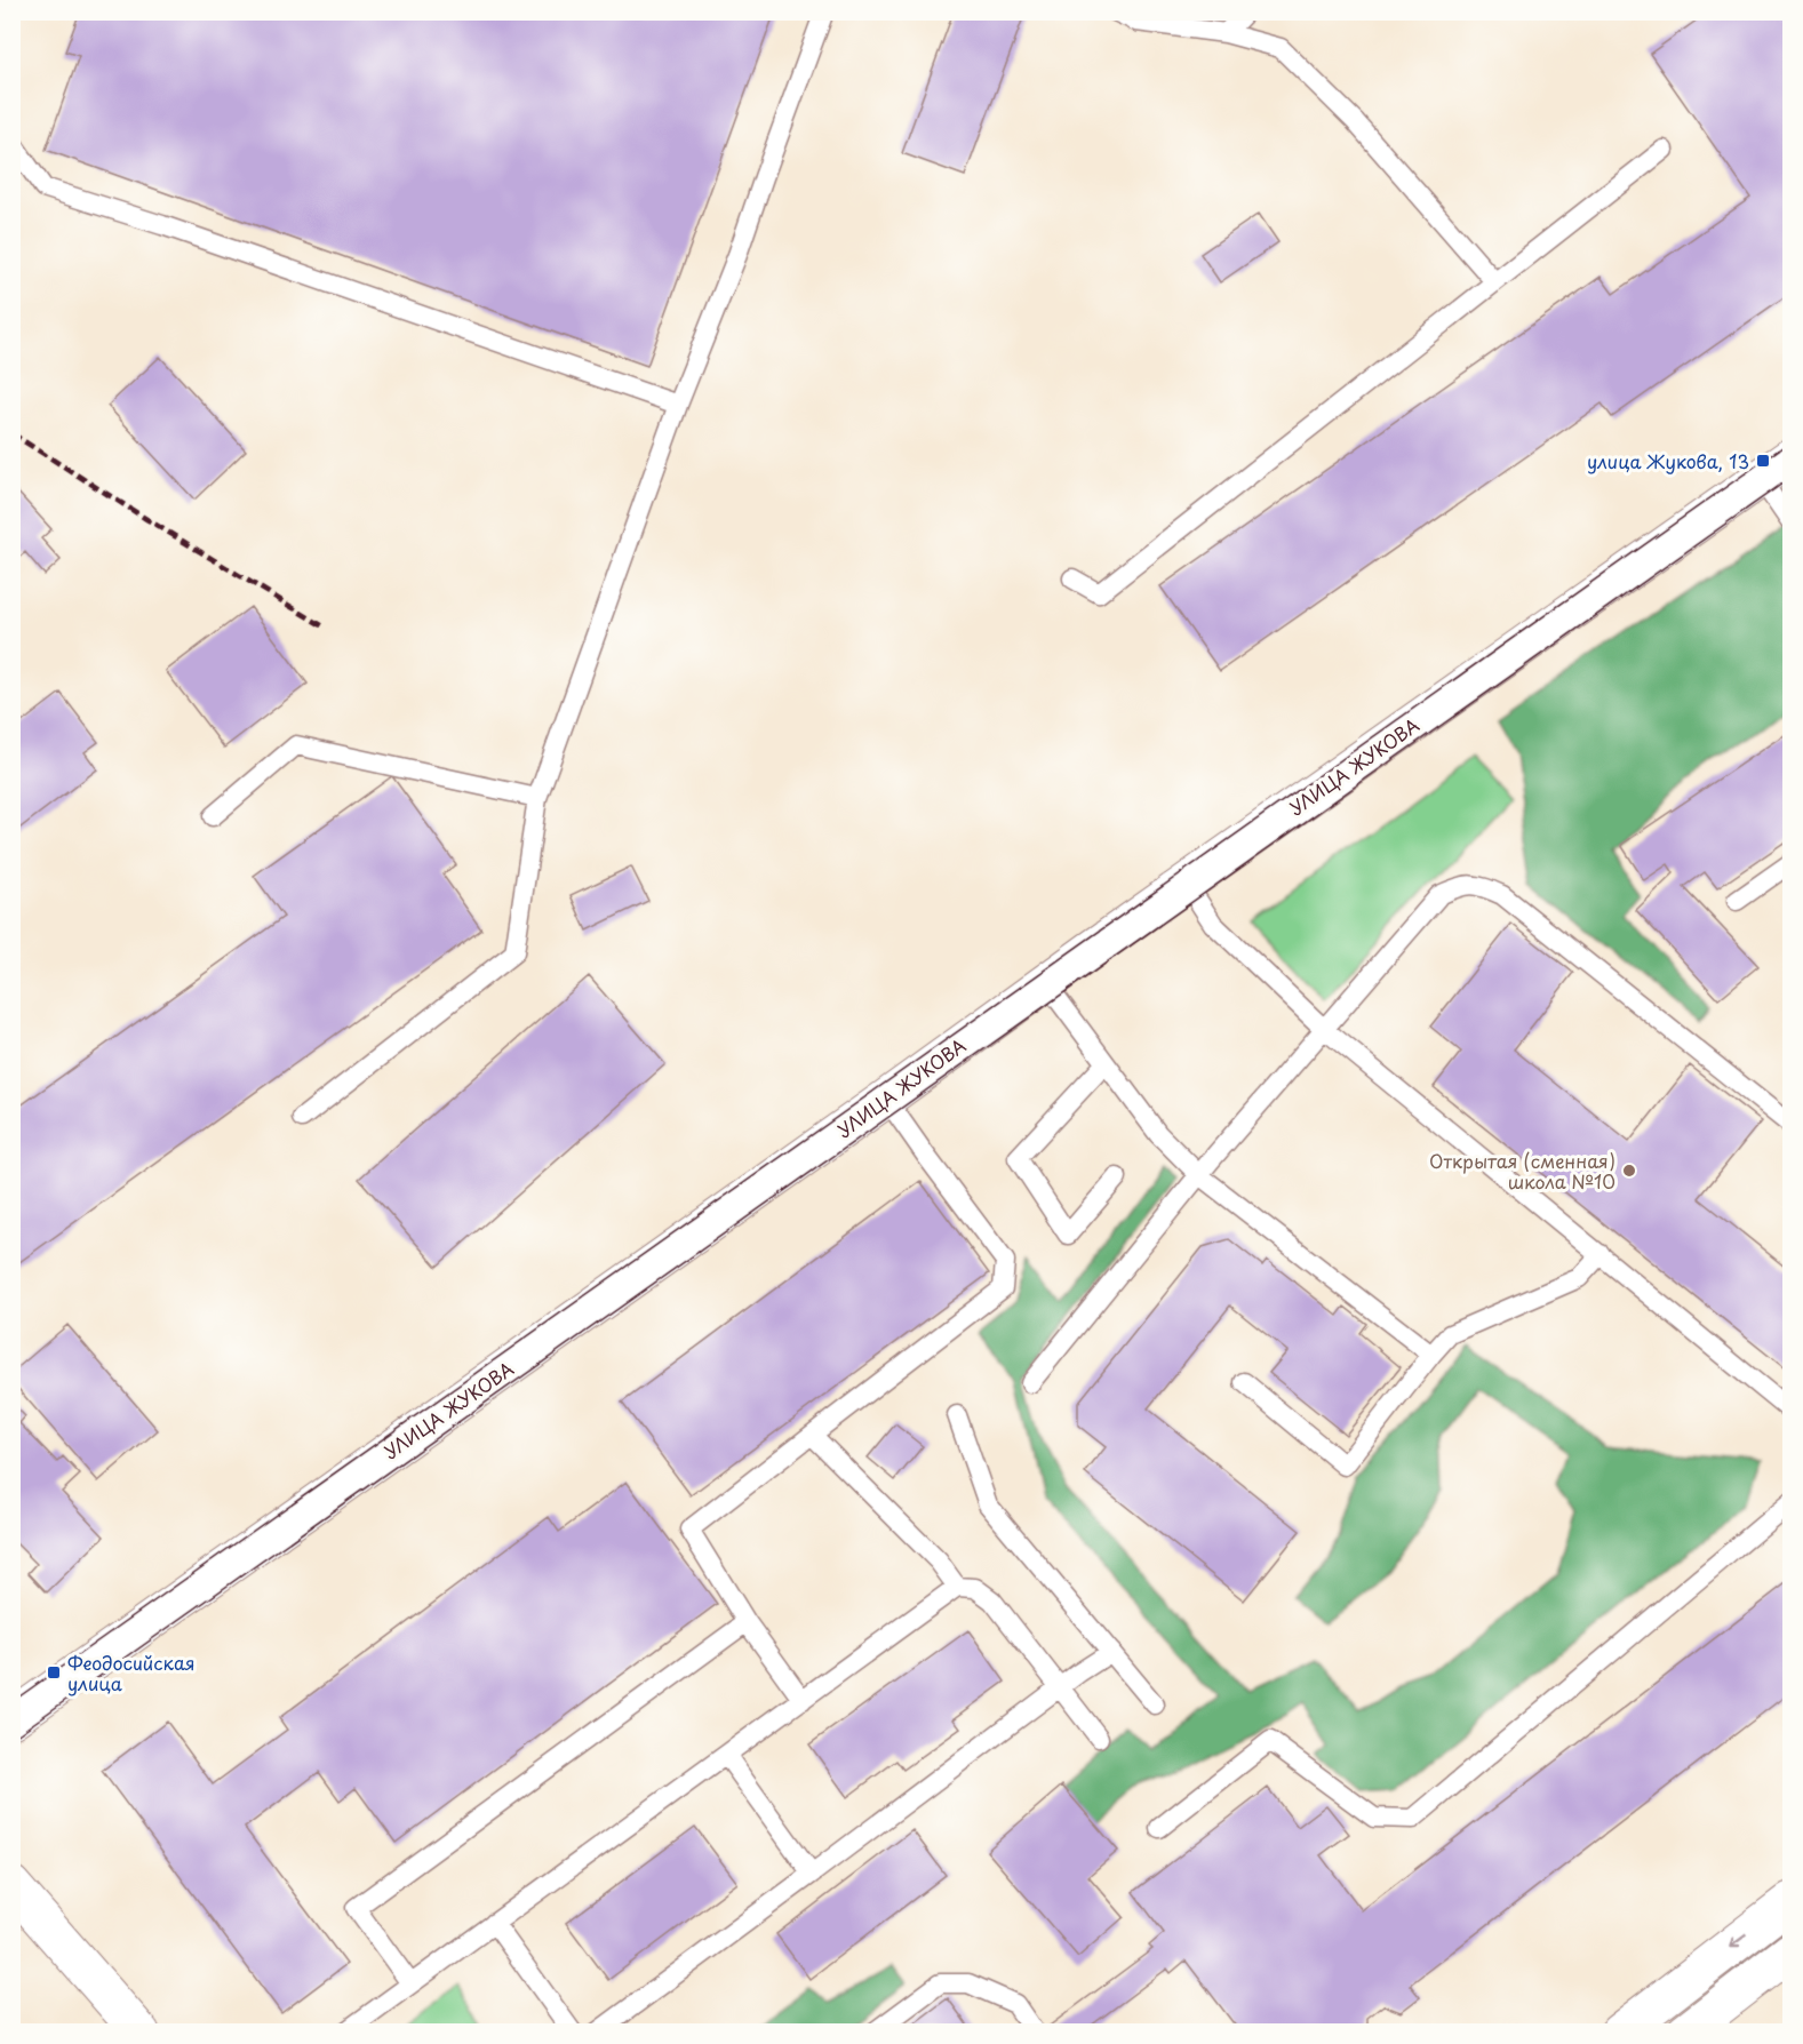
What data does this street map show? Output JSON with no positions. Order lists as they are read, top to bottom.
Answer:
{
  "streets": {
    "street": ["УЛИЦА ЖУКОВА"]
  },
  "places": {
    "transit": ["улица Жукова, 13", "Феодосийская улица"],
    "other": ["Открытая (сменная) школа №10"]
  }
}
